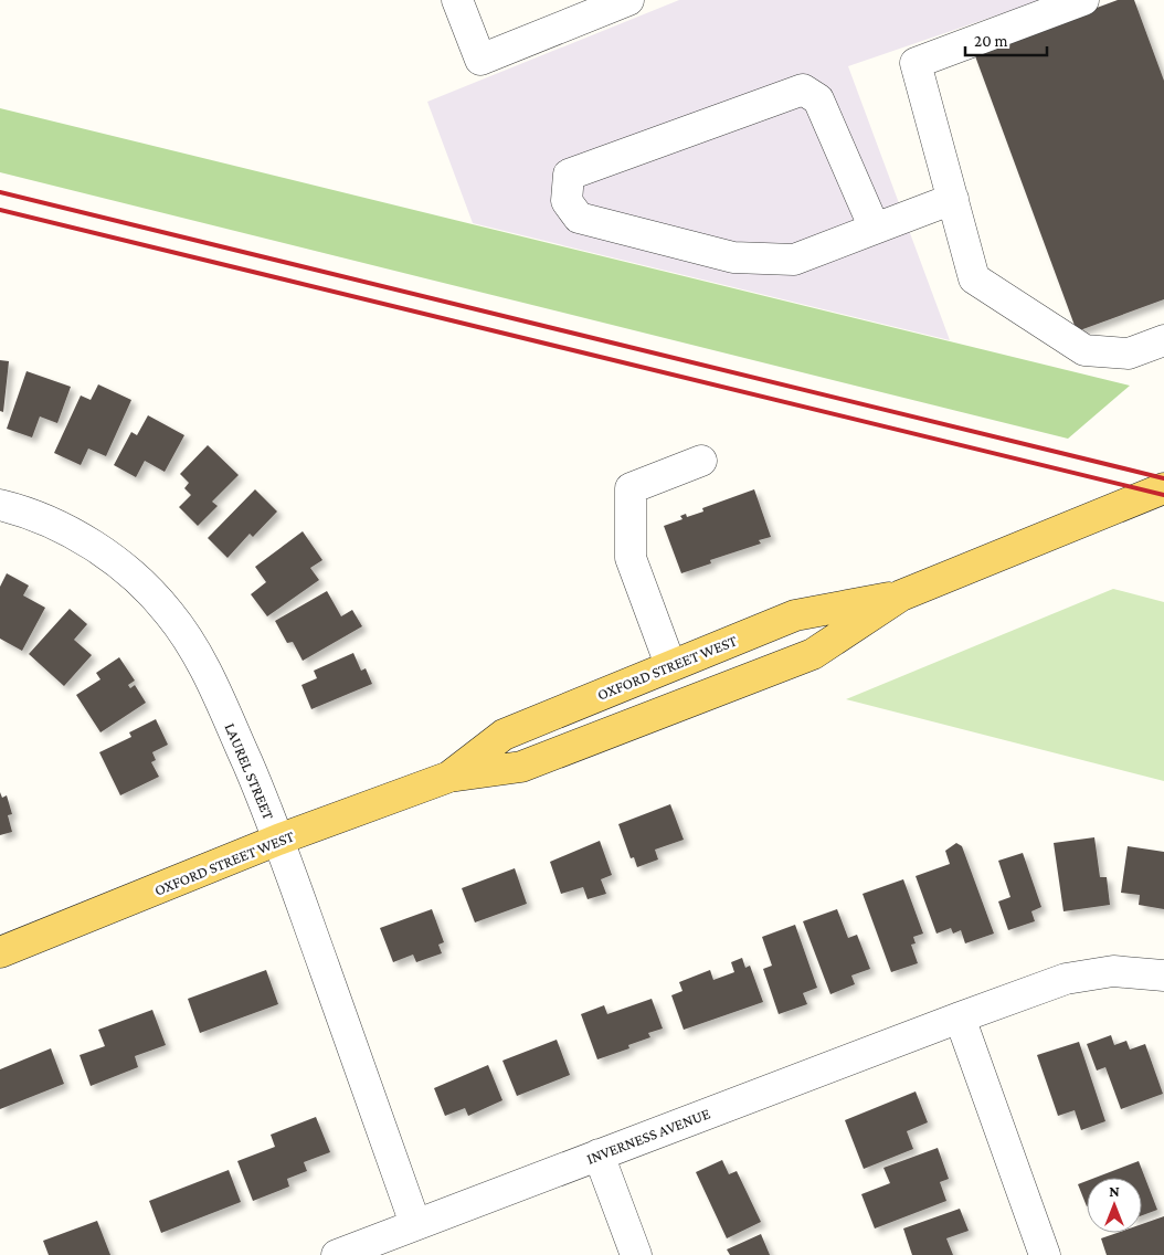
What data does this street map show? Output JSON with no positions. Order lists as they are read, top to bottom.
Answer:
{
  "streets": {
    "main road": ["OXFORD STREET WEST"],
    "street": ["LAUREL STREET", "INVERNESS AVENUE"]
  },
  "crossings": [
    ["OXFORD STREET WEST", "LAUREL STREET"],
    ["LAUREL STREET", "INVERNESS AVENUE"]
  ],
  "scale_bar": "20 m",
  "north": "top"
}
